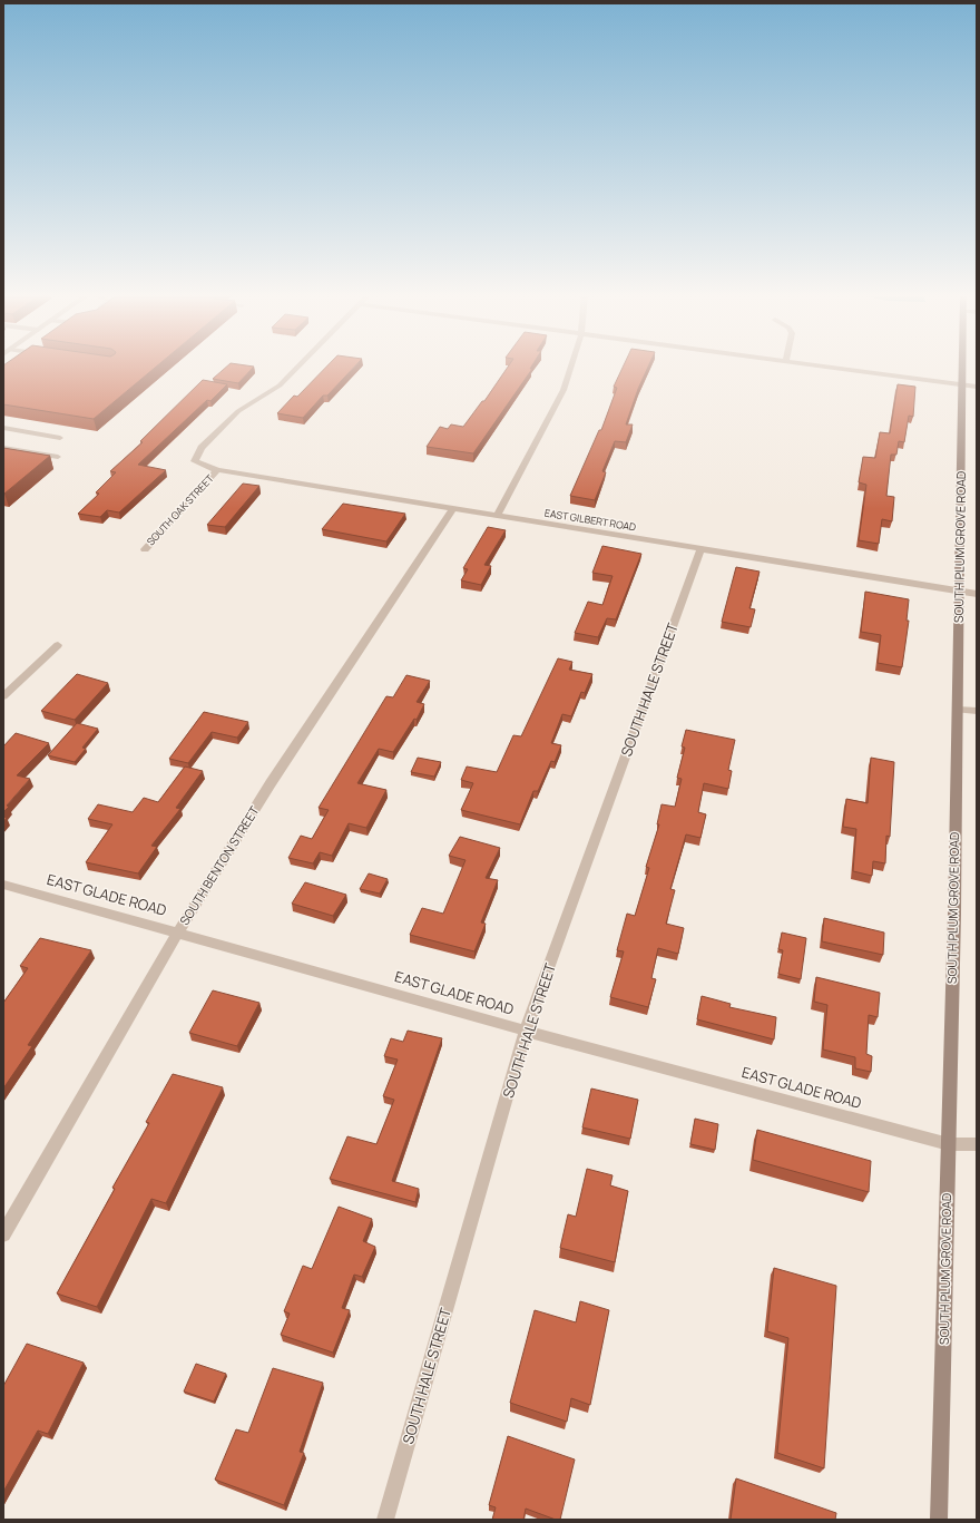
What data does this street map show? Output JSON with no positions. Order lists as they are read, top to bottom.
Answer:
{
  "streets": {
    "main road": ["SOUTH PLUM GROVE ROAD"],
    "street": [
      "SOUTH OAK STREET",
      "EAST GILBERT ROAD",
      "SOUTH HALE STREET",
      "SOUTH BENTON STREET",
      "EAST GLADE ROAD"
    ]
  },
  "crossings": [
    ["SOUTH OAK STREET", "EAST GILBERT ROAD"],
    ["EAST GILBERT ROAD", "SOUTH PLUM GROVE ROAD"],
    ["EAST GILBERT ROAD", "SOUTH HALE STREET"],
    ["EAST GILBERT ROAD", "SOUTH BENTON STREET"],
    ["SOUTH PLUM GROVE ROAD", "EAST GLADE ROAD"],
    ["SOUTH HALE STREET", "EAST GLADE ROAD"],
    ["SOUTH BENTON STREET", "EAST GLADE ROAD"]
  ]
}
